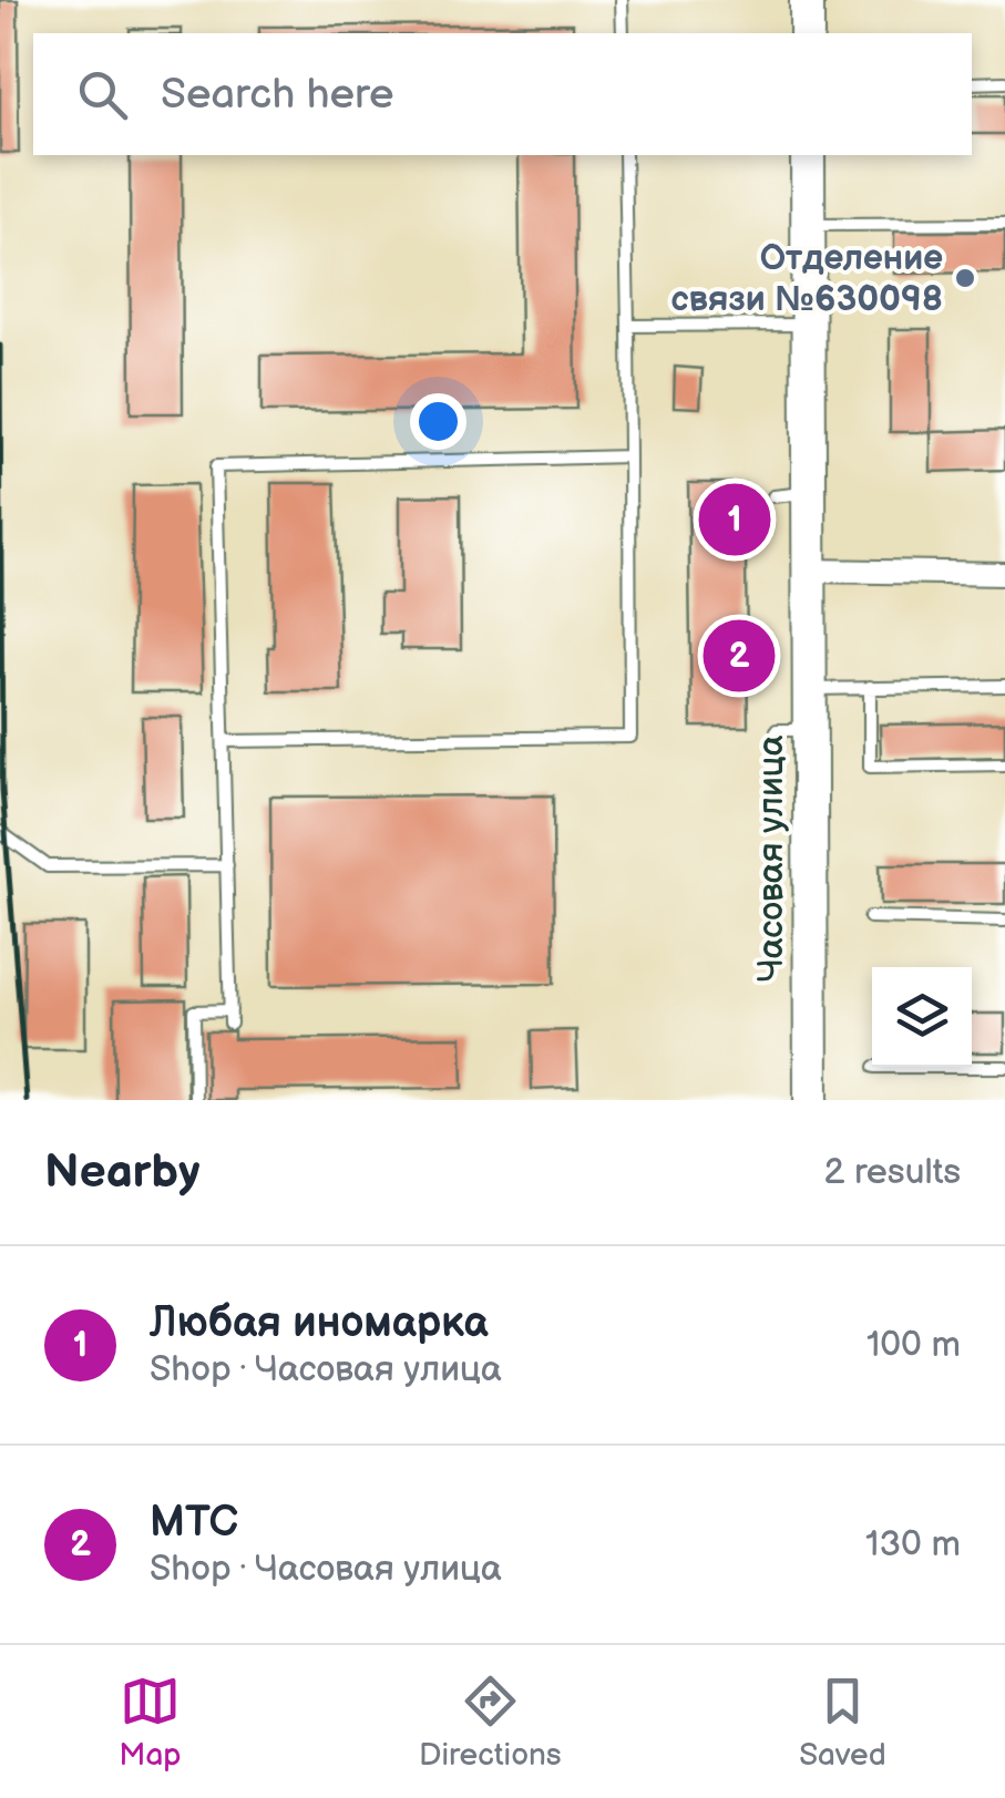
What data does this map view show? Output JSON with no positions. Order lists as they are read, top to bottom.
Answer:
{
  "streets": {
    "main road": ["Часовая улица"]
  },
  "places": ["Отделение связи №630098"],
  "page": {
    "search": "Search here",
    "pins": ["1", "2"],
    "heading": ["Nearby", "2 results"],
    "list": [
      {
        "mark": "1",
        "name": "Любая иномарка",
        "note": "Shop · Часовая улица",
        "value": "100 m"
      },
      {
        "mark": "2",
        "name": "МТС",
        "note": "Shop · Часовая улица",
        "value": "130 m"
      }
    ],
    "nav": ["Map", "Directions", "Saved"]
  }
}
